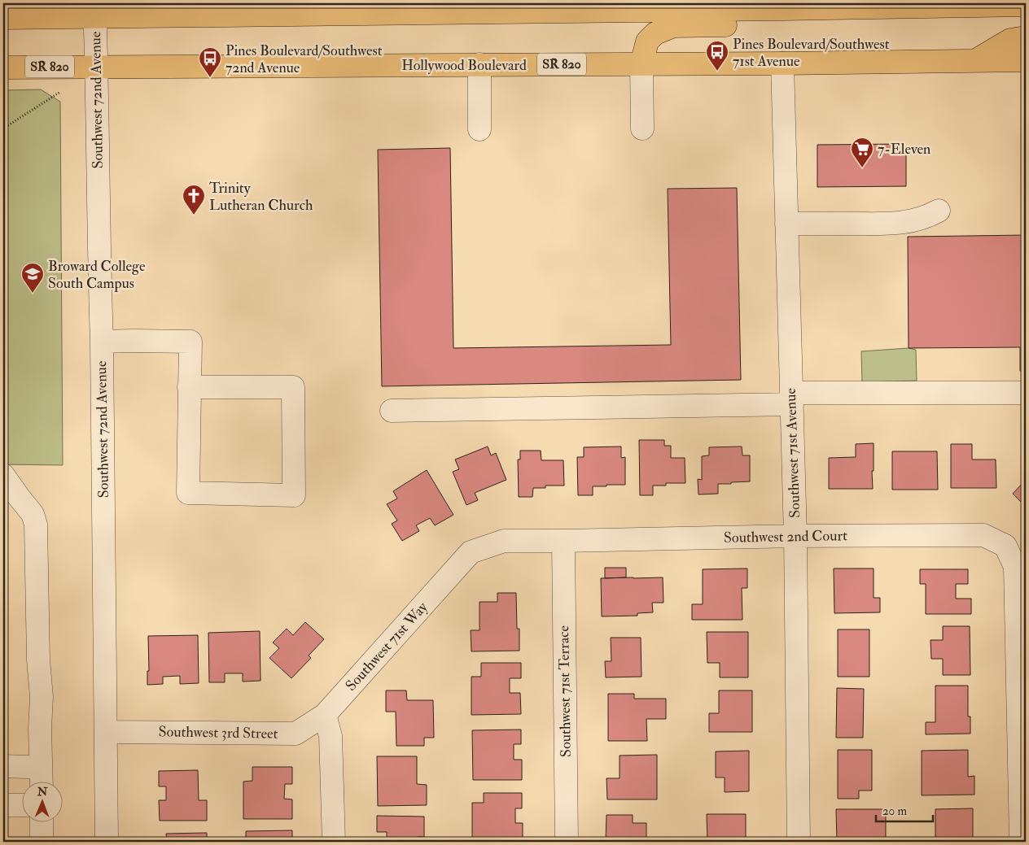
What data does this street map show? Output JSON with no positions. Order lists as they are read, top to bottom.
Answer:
{
  "streets": {
    "highway": ["SR 820", "Hollywood Boulevard"],
    "street": [
      "Southwest 72nd Avenue",
      "Southwest 71st Avenue",
      "Southwest 2nd Court",
      "Southwest 71st Way",
      "Southwest 71st Terrace",
      "Southwest 3rd Street"
    ]
  },
  "crossings": [
    ["SR 820", "Hollywood Boulevard"],
    ["SR 820", "Southwest 72nd Avenue"],
    ["Hollywood Boulevard", "Southwest 72nd Avenue"],
    ["Hollywood Boulevard", "Southwest 71st Avenue"],
    ["Southwest 72nd Avenue", "Southwest 3rd Street"],
    ["Southwest 71st Avenue", "Southwest 2nd Court"],
    ["Southwest 2nd Court", "Southwest 71st Way"],
    ["Southwest 2nd Court", "Southwest 71st Terrace"],
    ["Southwest 71st Way", "Southwest 71st Terrace"],
    ["Southwest 71st Way", "Southwest 3rd Street"]
  ],
  "places": {
    "bus stop": ["Pines Boulevard/Southwest 71st Avenue", "Pines Boulevard/Southwest 72nd Avenue"],
    "supermarket": ["7-Eleven"],
    "church": ["Trinity Lutheran Church"],
    "school or university": ["Broward College South Campus"]
  },
  "scale_bar": "20 m",
  "north": "top"
}
